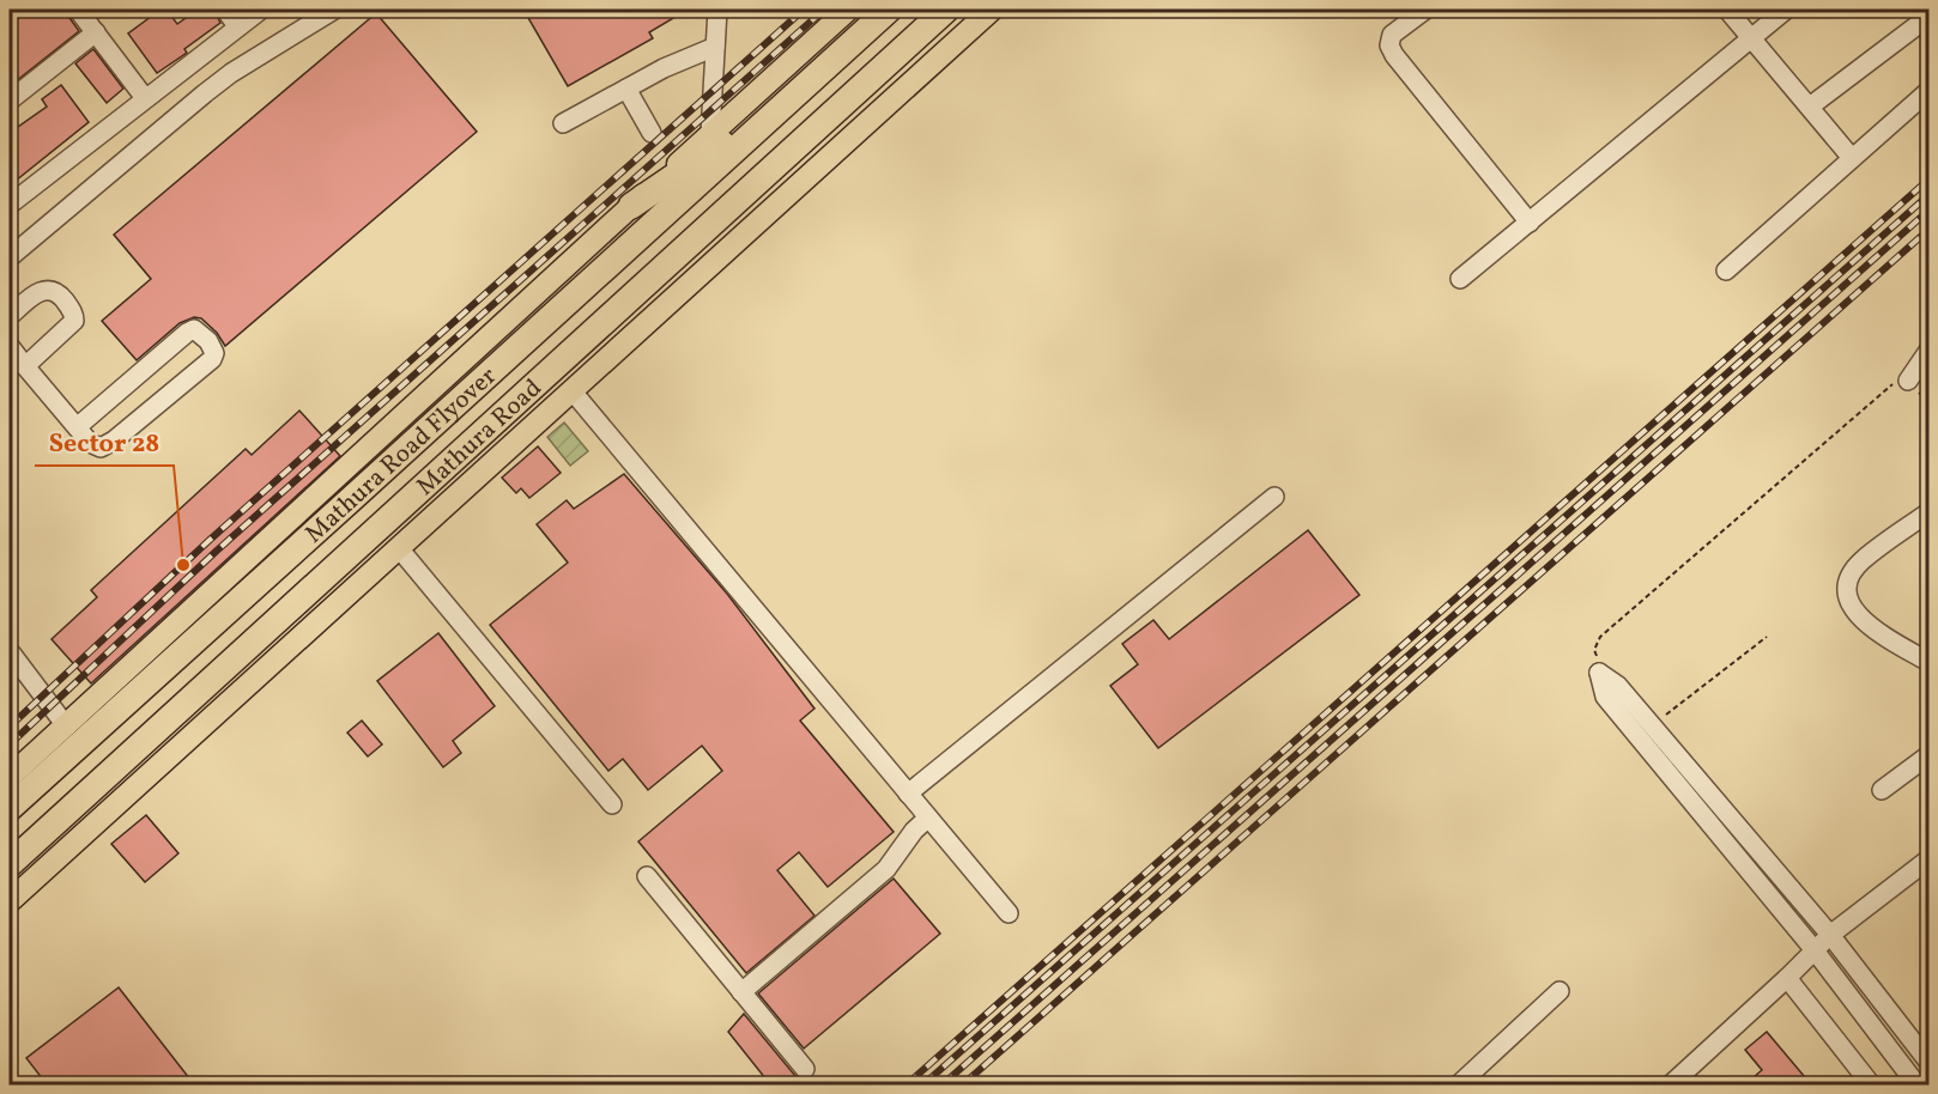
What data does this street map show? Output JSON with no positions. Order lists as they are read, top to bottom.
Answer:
{
  "streets": {
    "highway": ["Mathura Road", "Mathura Road Flyover"]
  },
  "places": ["Sector 28"]
}
